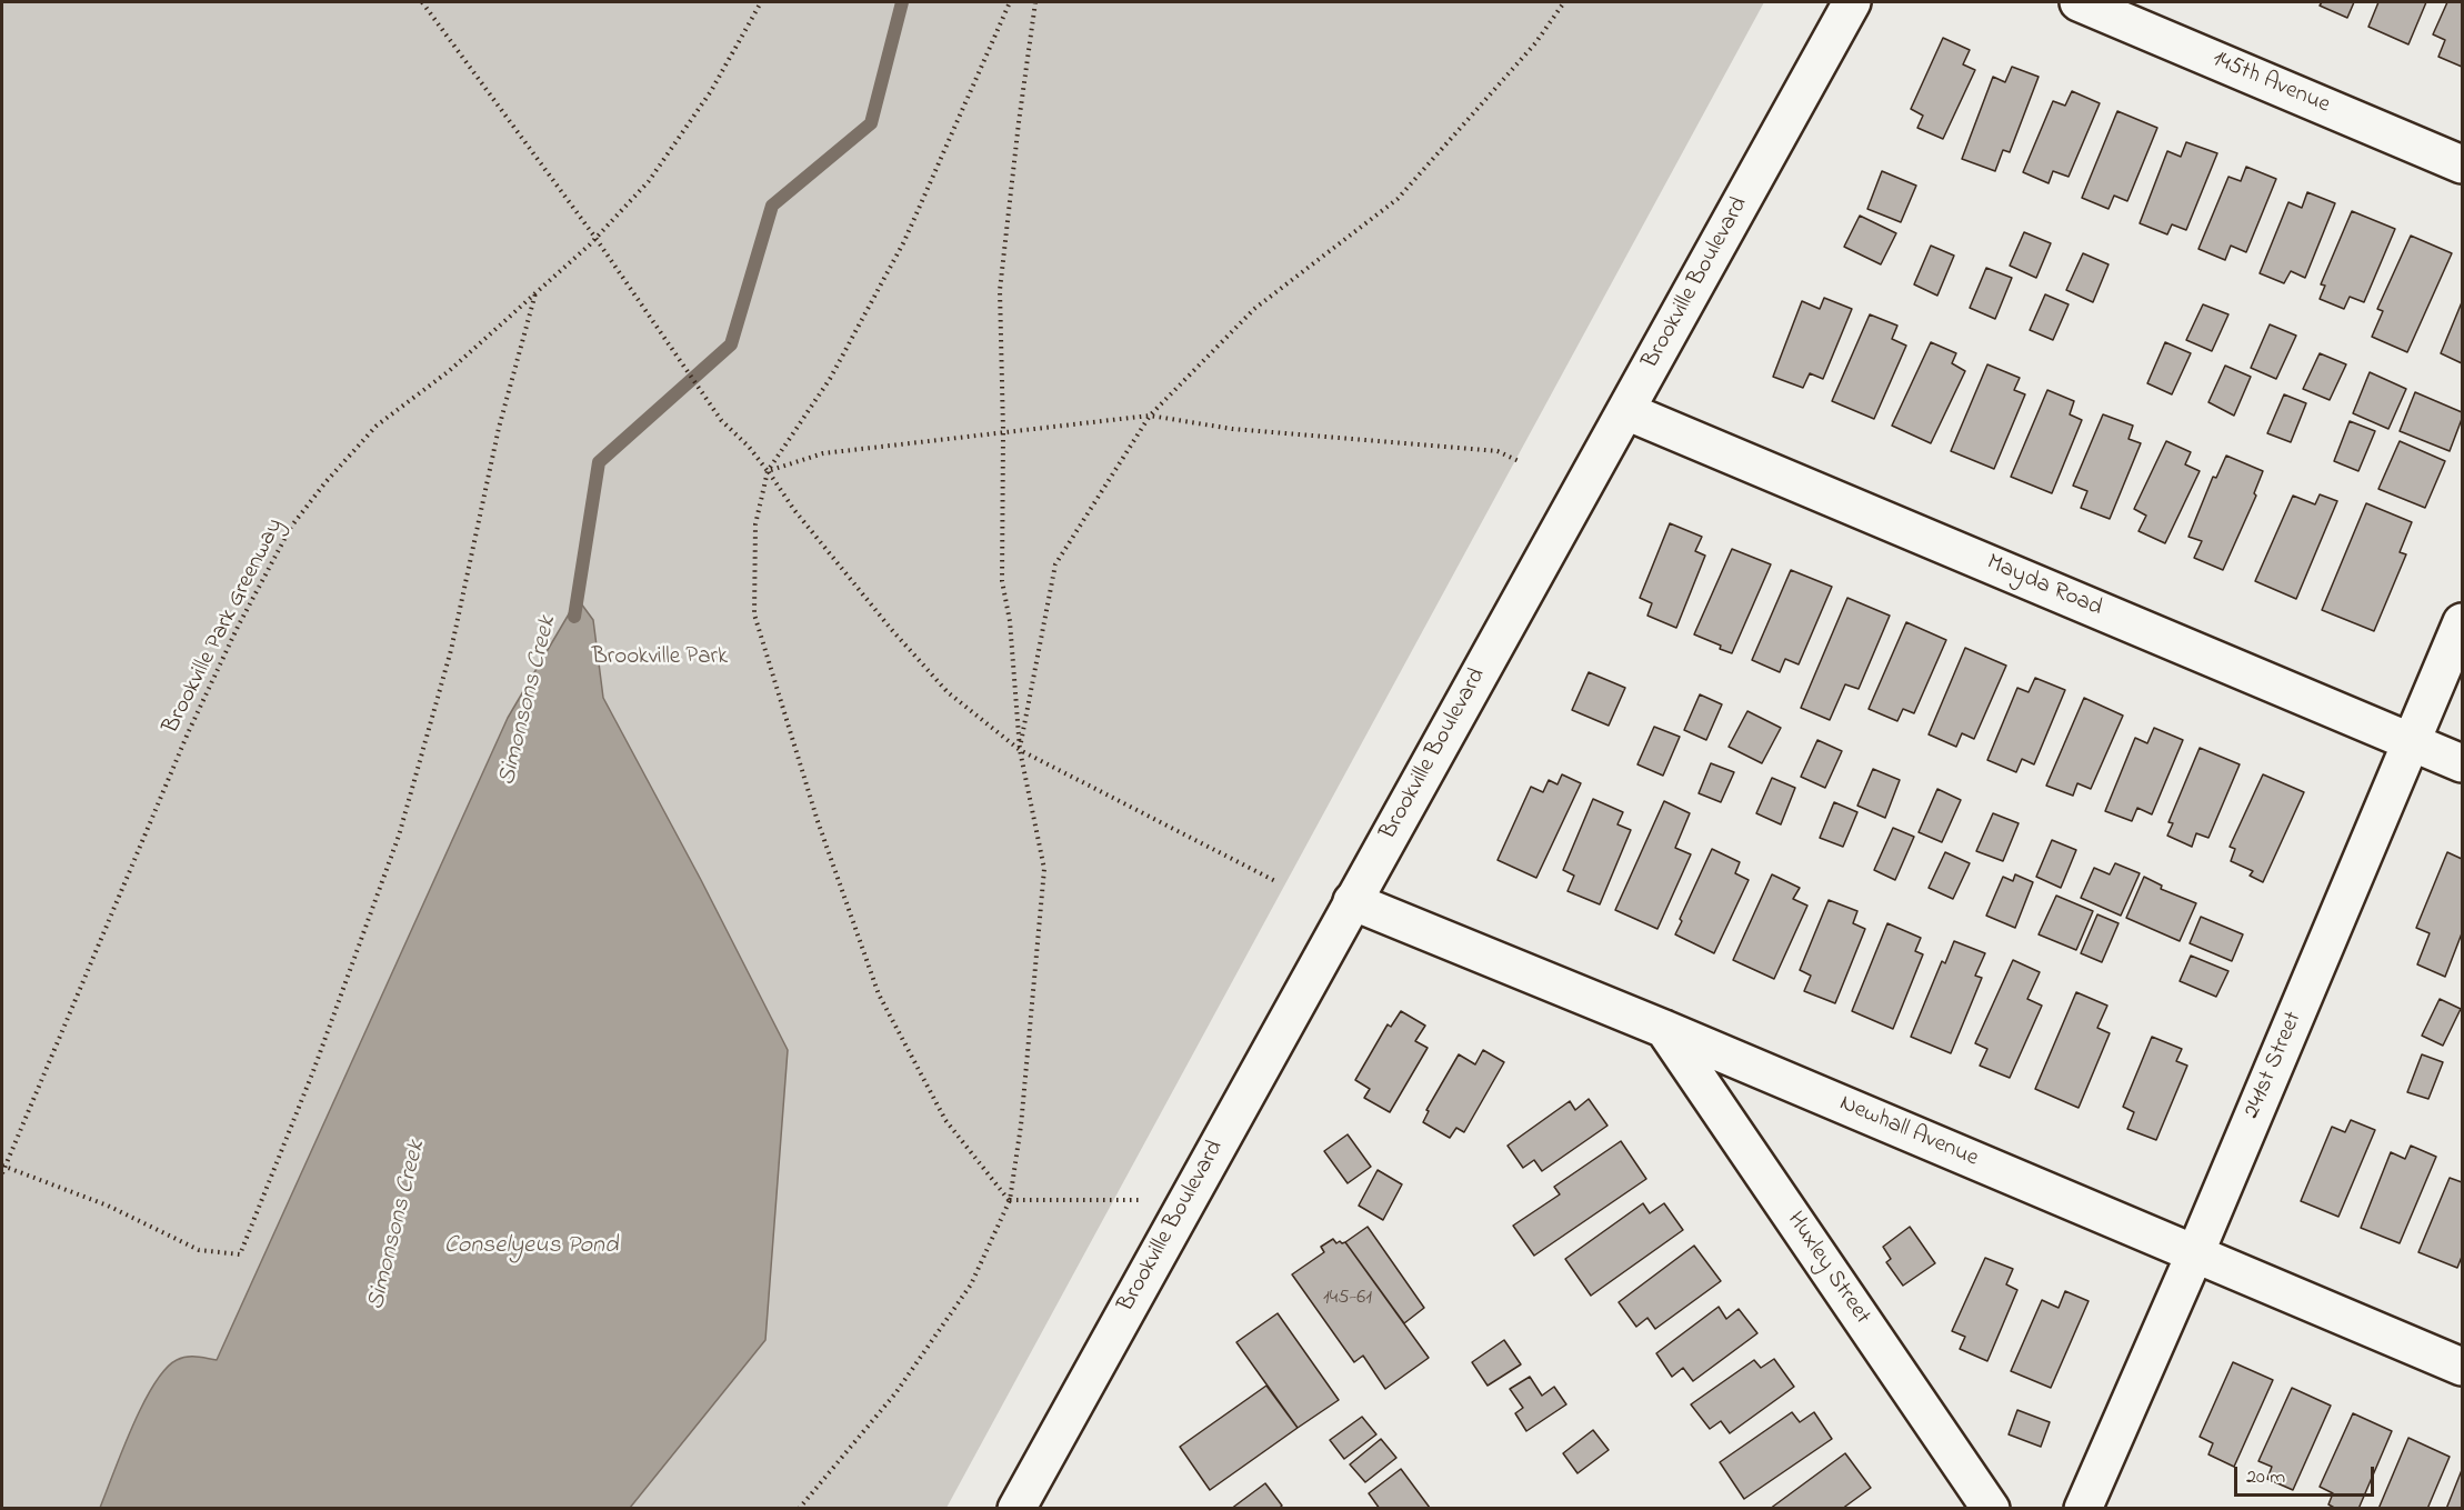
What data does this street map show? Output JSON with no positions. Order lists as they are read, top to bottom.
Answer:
{
  "streets": {
    "street": [
      "145th Avenue",
      "Brookville Boulevard",
      "Mayda Road",
      "241st Street",
      "Newhall Avenue",
      "Huxley Street"
    ],
    "path": ["Brookville Park Greenway"]
  },
  "crossings": [
    ["Brookville Boulevard", "Mayda Road"],
    ["Brookville Boulevard", "Newhall Avenue"],
    ["Mayda Road", "241st Street"],
    ["241st Street", "Newhall Avenue"],
    ["Newhall Avenue", "Huxley Street"]
  ],
  "water": ["Simonsons Creek", "Conselyeus Pond"],
  "parks": ["Brookville Park"],
  "house_numbers": ["145-61"],
  "scale_bar": "20 m"
}
